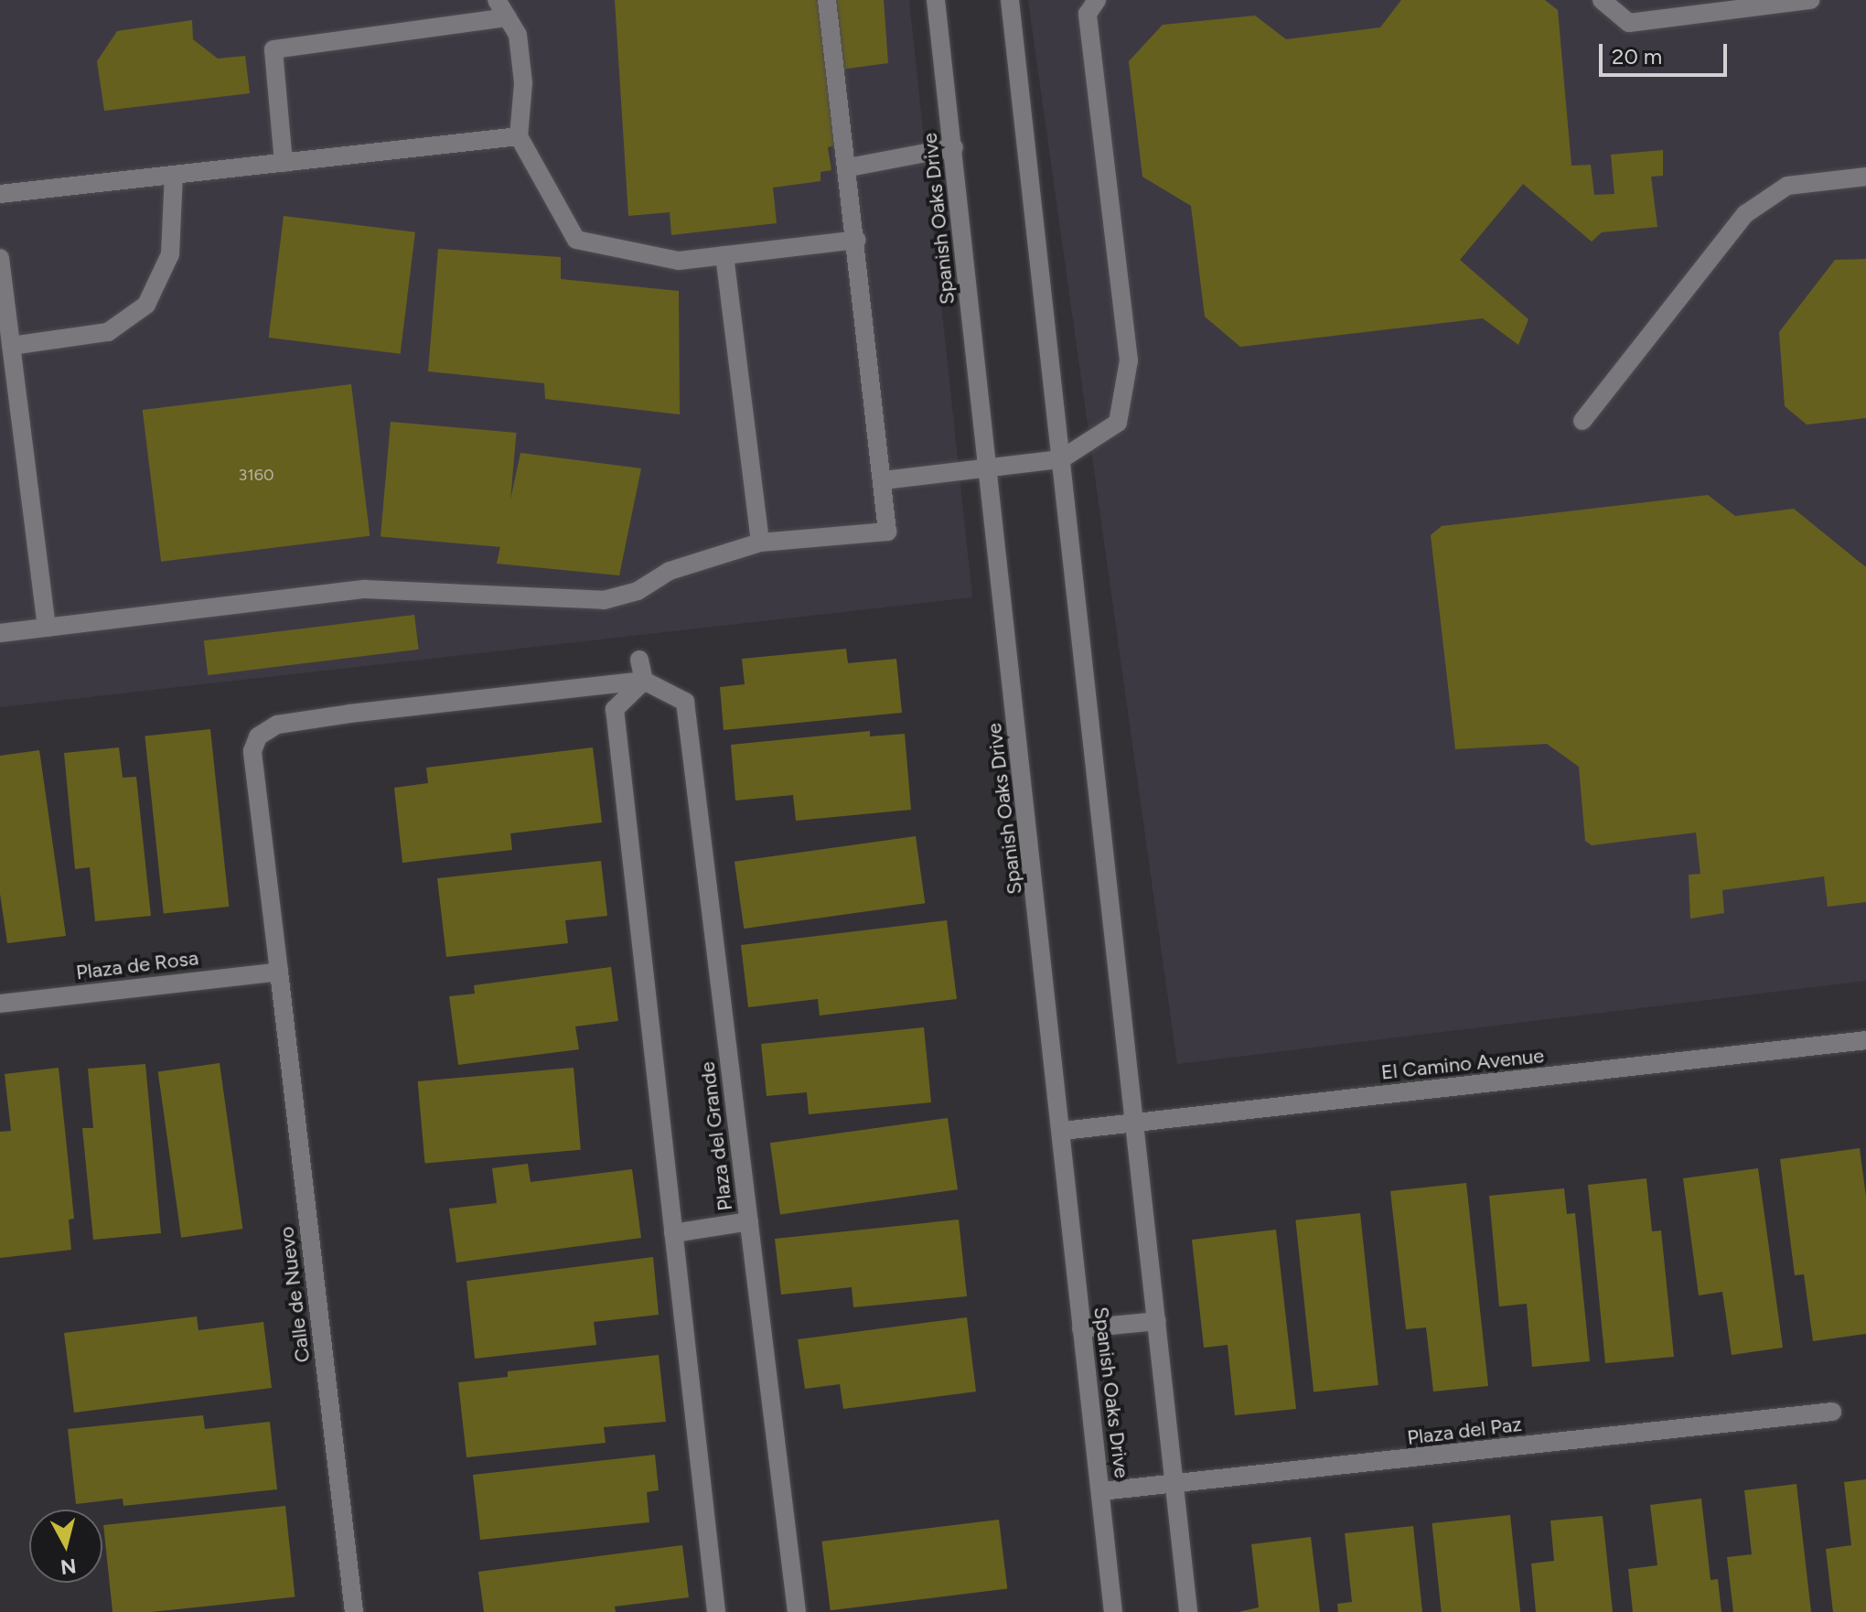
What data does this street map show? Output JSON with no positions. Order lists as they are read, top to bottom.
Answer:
{
  "streets": {
    "street": [
      "Spanish Oaks Drive",
      "Plaza de Rosa",
      "El Camino Avenue",
      "Plaza del Grande",
      "Calle de Nuevo",
      "Plaza del Paz"
    ]
  },
  "crossings": [
    ["Spanish Oaks Drive", "El Camino Avenue"],
    ["Spanish Oaks Drive", "Plaza del Paz"],
    ["Plaza de Rosa", "Calle de Nuevo"],
    ["Plaza del Grande", "Calle de Nuevo"]
  ],
  "house_numbers": ["3160"],
  "scale_bar": "20 m",
  "north": "bottom"
}
